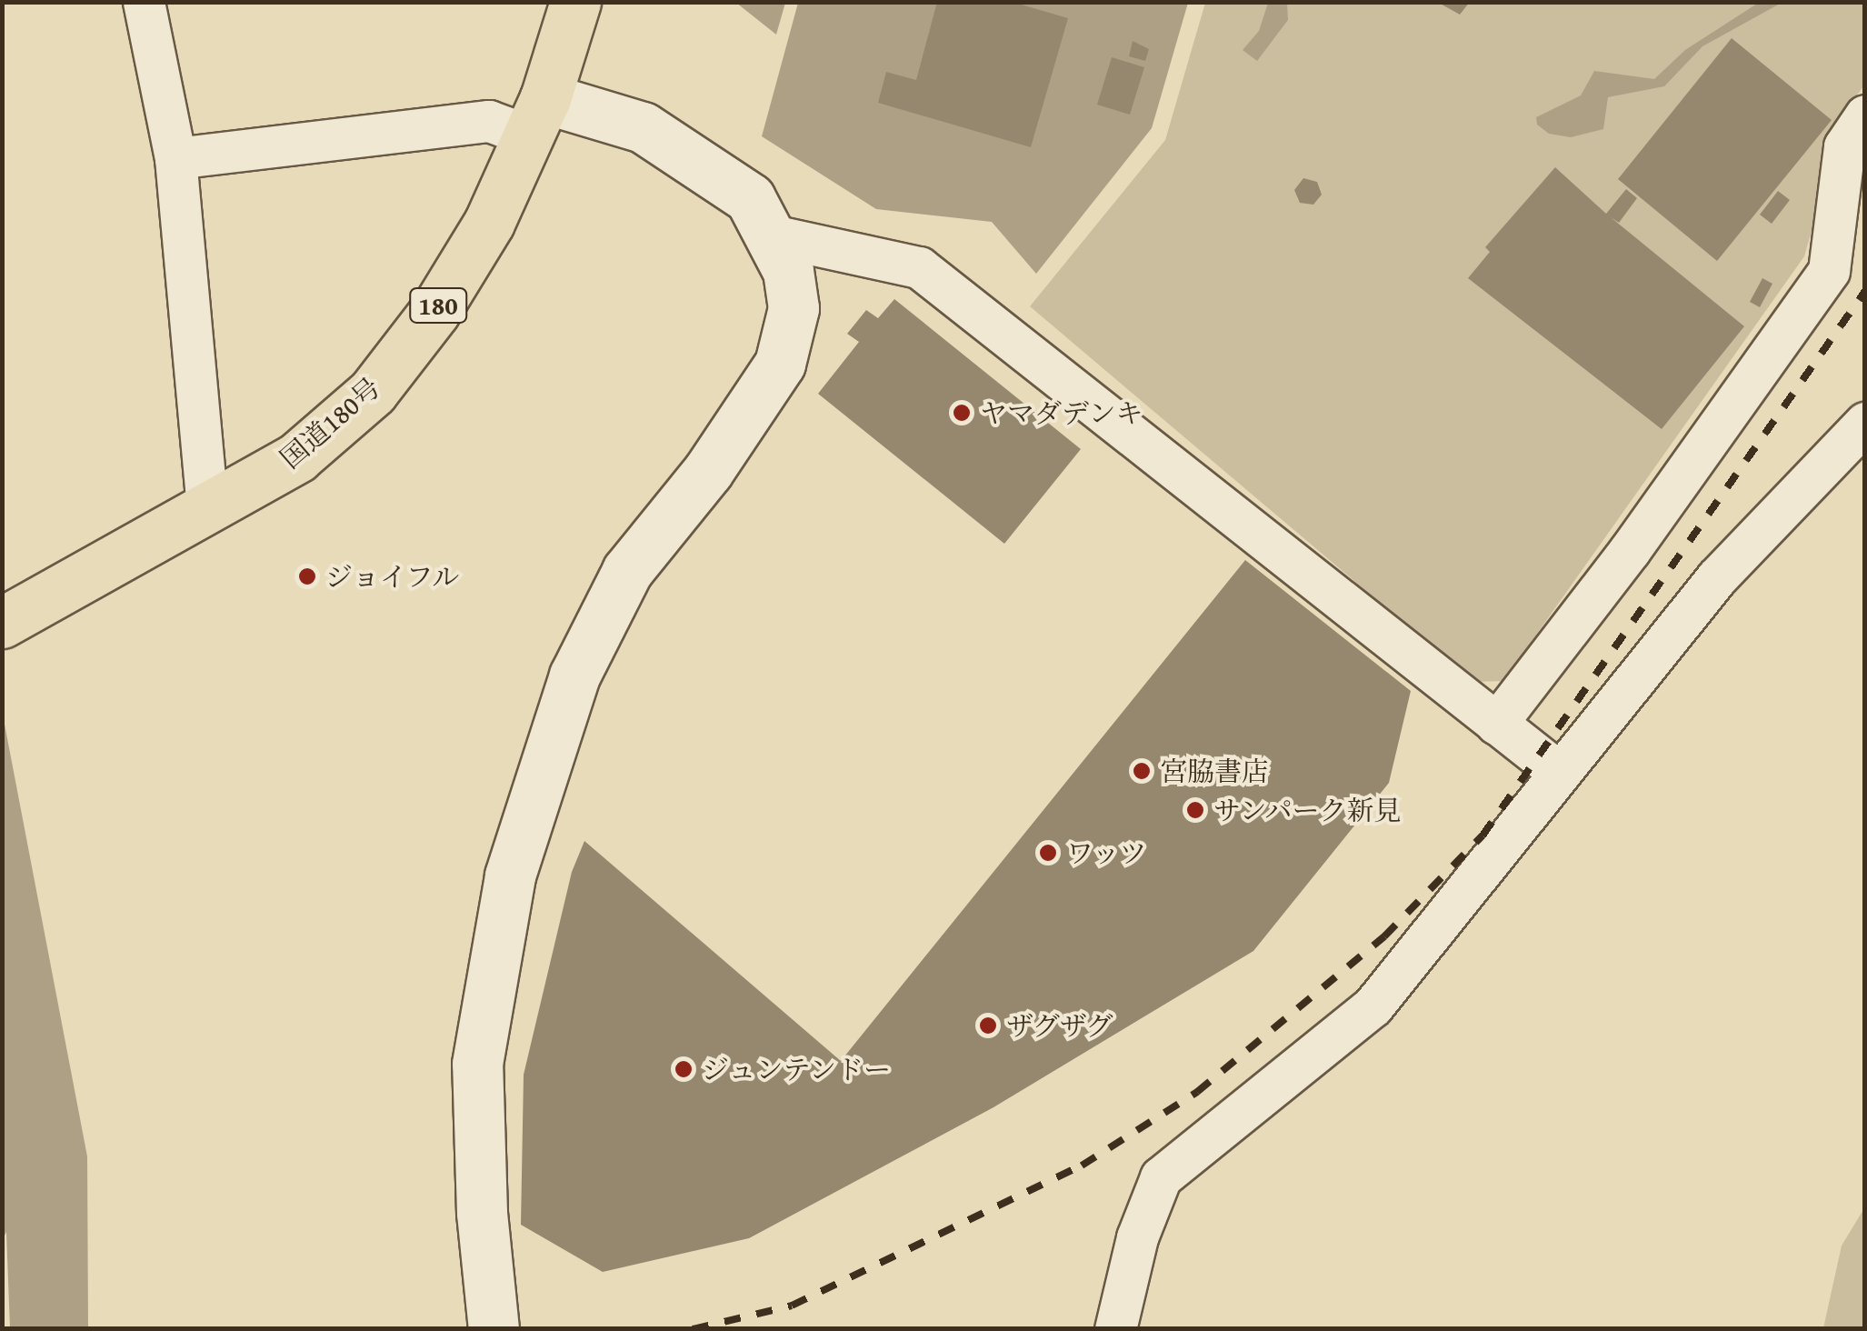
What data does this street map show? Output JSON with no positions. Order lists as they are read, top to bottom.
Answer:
{
  "streets": {
    "highway": ["180", "国道180号"]
  },
  "places": [
    "ヤマダデンキ",
    "ジョイフル",
    "宮脇書店",
    "サンパーク新見",
    "ワッツ",
    "ザグザグ",
    "ジュンテンドー"
  ]
}
